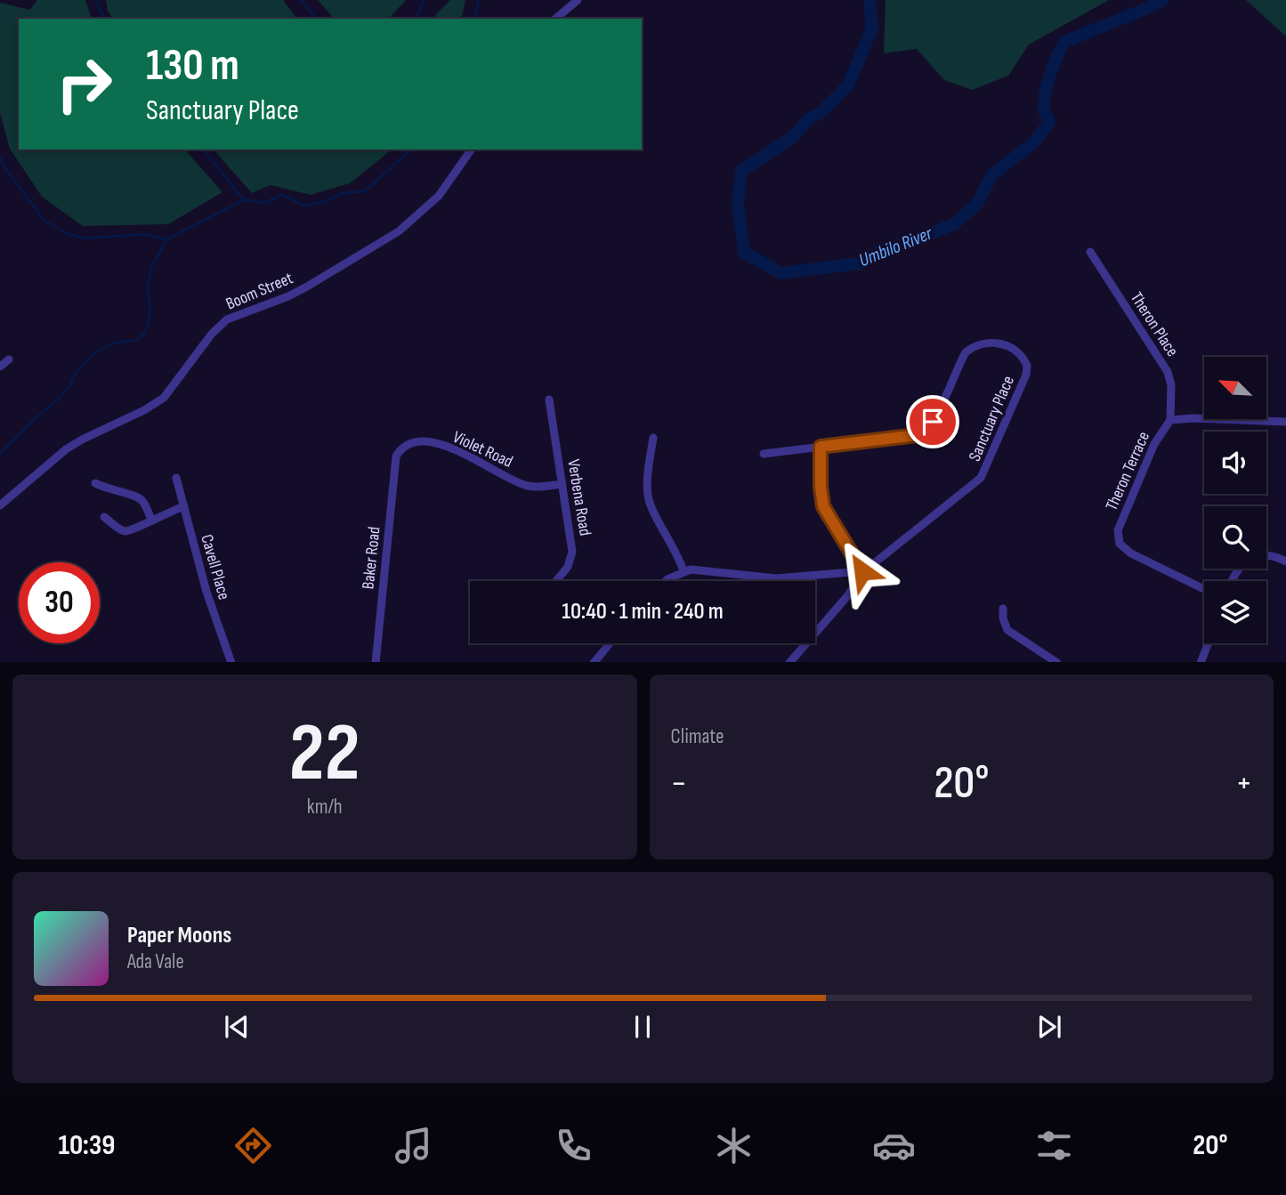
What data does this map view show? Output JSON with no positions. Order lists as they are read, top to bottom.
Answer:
{
  "streets": {
    "street": [
      "Boom Street",
      "Theron Place",
      "Sanctuary Place",
      "Violet Road",
      "Theron Terrace",
      "Verbena Road",
      "Baker Road",
      "Cavell Place"
    ]
  },
  "crossings": [
    ["Theron Place", "Theron Terrace"],
    ["Violet Road", "Verbena Road"],
    ["Violet Road", "Baker Road"]
  ],
  "water": ["Umbilo River"],
  "north": "top left",
  "page": {
    "turn": ["130 m", "Sanctuary Place"],
    "limit": "30",
    "trip": "10:40 · 1 min · 240 m",
    "tile": [
      ["22", "km/h"],
      "Climate"
    ],
    "heat": ["−", "20°", "+"],
    "song": ["Paper Moons", "Ada Vale"],
    "tabs": ["10:39", "20°"]
  }
}
